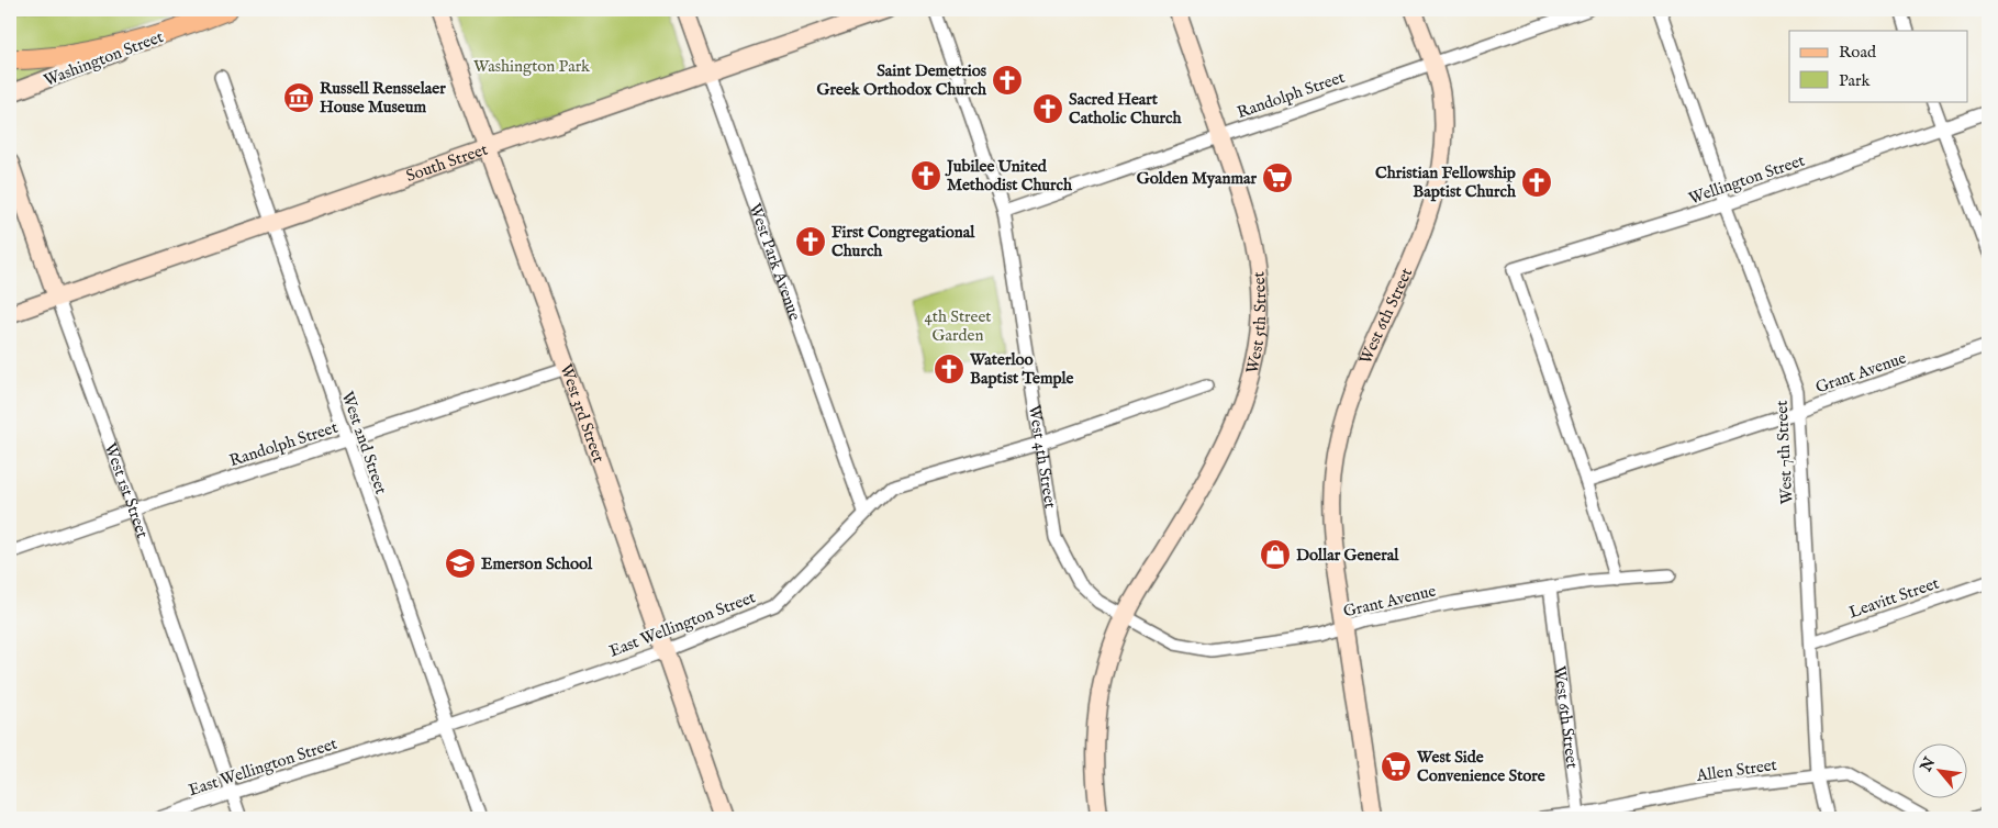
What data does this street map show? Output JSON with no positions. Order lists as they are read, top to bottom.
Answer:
{
  "streets": {
    "main road": ["Washington Street"],
    "street": [
      "Randolph Street",
      "South Street",
      "Wellington Street",
      "West Park Avenue",
      "West 6th Street",
      "West 5th Street",
      "Grant Avenue",
      "West 3rd Street",
      "West 2nd Street",
      "West 7th Street",
      "West 4th Street",
      "West 1st Street",
      "Leavitt Street",
      "East Wellington Street",
      "Allen Street"
    ]
  },
  "crossings": [
    ["Randolph Street", "West 6th Street"],
    ["Randolph Street", "West 5th Street"],
    ["Randolph Street", "West 3rd Street"],
    ["Randolph Street", "West 2nd Street"],
    ["Randolph Street", "West 4th Street"],
    ["Randolph Street", "West 1st Street"],
    ["South Street", "West Park Avenue"],
    ["South Street", "West 3rd Street"],
    ["South Street", "West 2nd Street"],
    ["South Street", "West 1st Street"],
    ["Wellington Street", "Grant Avenue"],
    ["Wellington Street", "West 7th Street"],
    ["West Park Avenue", "East Wellington Street"],
    ["West 6th Street", "Grant Avenue"],
    ["West 6th Street", "Allen Street"],
    ["West 5th Street", "Grant Avenue"],
    ["West 5th Street", "West 4th Street"],
    ["Grant Avenue", "West 7th Street"],
    ["Grant Avenue", "West 4th Street"],
    ["West 3rd Street", "East Wellington Street"],
    ["West 2nd Street", "East Wellington Street"],
    ["West 7th Street", "Leavitt Street"],
    ["West 7th Street", "Allen Street"],
    ["West 4th Street", "East Wellington Street"],
    ["West 1st Street", "East Wellington Street"]
  ],
  "parks": ["Washington Park", "4th Street Garden"],
  "places": {
    "church": [
      "Saint Demetrios Greek Orthodox Church",
      "Sacred Heart Catholic Church",
      "Jubilee United Methodist Church",
      "Christian Fellowship Baptist Church",
      "First Congregational Church",
      "Waterloo Baptist Temple"
    ],
    "museum": ["Russell Rensselaer House Museum"],
    "supermarket": ["Golden Myanmar", "West Side Convenience Store"],
    "shop": ["Dollar General"],
    "school or university": ["Emerson School"]
  },
  "legend": ["Road", "Park"],
  "north": "top left"
}
